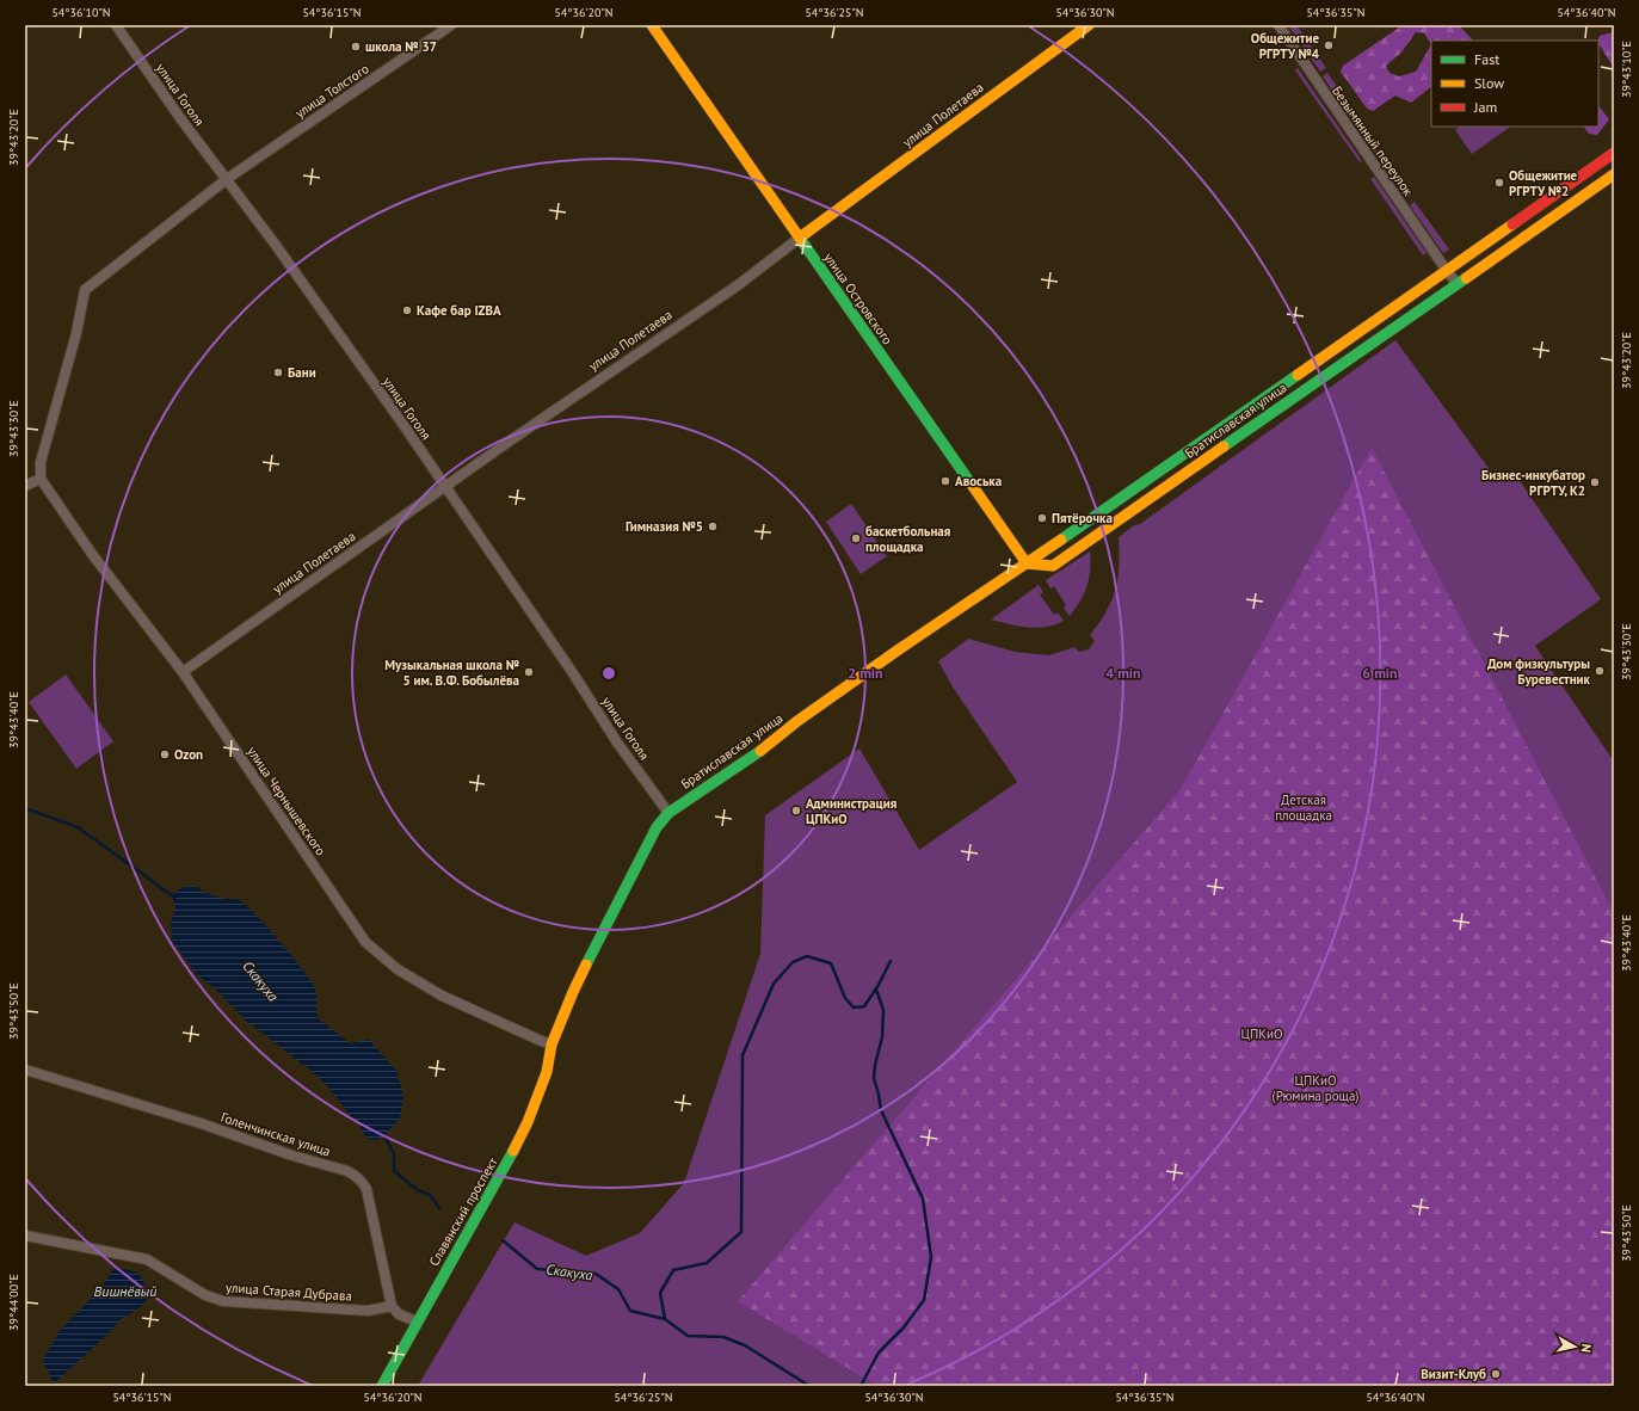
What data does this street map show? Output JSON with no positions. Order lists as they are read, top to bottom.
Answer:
{
  "streets": {
    "street": [
      "улица Толстого",
      "улица Гоголя",
      "улица Полетаева",
      "Безымянный переулок",
      "улица Островского",
      "Братиславская улица",
      "улица Чернышевского",
      "Голенчинская улица",
      "Славянский проспект",
      "улица Старая Дубрава"
    ]
  },
  "crossings": [
    ["улица Толстого", "улица Гоголя"],
    ["улица Толстого", "улица Чернышевского"],
    ["улица Гоголя", "улица Полетаева"],
    ["улица Гоголя", "Братиславская улица"],
    ["улица Полетаева", "улица Островского"],
    ["улица Полетаева", "улица Чернышевского"],
    ["Безымянный переулок", "Братиславская улица"],
    ["улица Островского", "Братиславская улица"],
    ["Братиславская улица", "улица Чернышевского"],
    ["Братиславская улица", "Славянский проспект"],
    ["улица Чернышевского", "Славянский проспект"],
    ["Голенчинская улица", "улица Старая Дубрава"]
  ],
  "water": ["Скакуха", "Вишнёвый"],
  "parks": ["Детская площадка", "ЦПКиО", "ЦПКиО (Рюмина роща)"],
  "places": [
    "Общежитие РГРТУ №4",
    "школа № 37",
    "Общежитие РГРТУ №2",
    "Кафе бар IZBA",
    "Бани",
    "Авоська",
    "Бизнес-инкубатор РГРТУ, К2",
    "Пятёрочка",
    "Гимназия №5",
    "баскетбольная площадка",
    "Дом физкультуры Буревестник",
    "Музыкальная школа № 5 им. В.Ф. Бобылёва",
    "Ozon",
    "Администрация ЦПКиО",
    "Визит-Клуб"
  ],
  "legend": ["Fast", "Slow", "Jam"],
  "north": "right",
  "coordinates": [
    "54°36'10\"N",
    "54°36'15\"N",
    "54°36'20\"N",
    "54°36'25\"N",
    "54°36'30\"N",
    "54°36'35\"N",
    "54°36'40\"N",
    "39°43'10\"E",
    "39°43'20\"E",
    "39°43'30\"E",
    "39°43'40\"E",
    "39°43'50\"E",
    "39°44'00\"E"
  ],
  "rings": ["2 min", "4 min", "6 min"]
}
